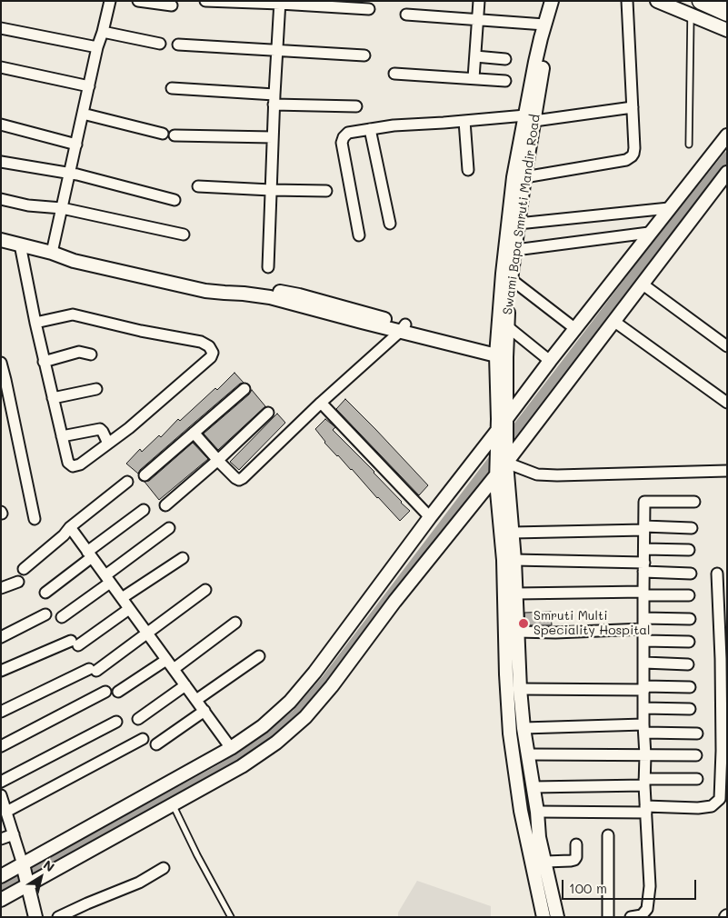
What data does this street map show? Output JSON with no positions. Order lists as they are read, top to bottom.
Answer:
{
  "streets": {
    "street": ["Swami Bapa Smruti Mandir Road"]
  },
  "places": ["Smruti Multi Speciality Hospital"],
  "scale_bar": "100 m",
  "north": "top right"
}
